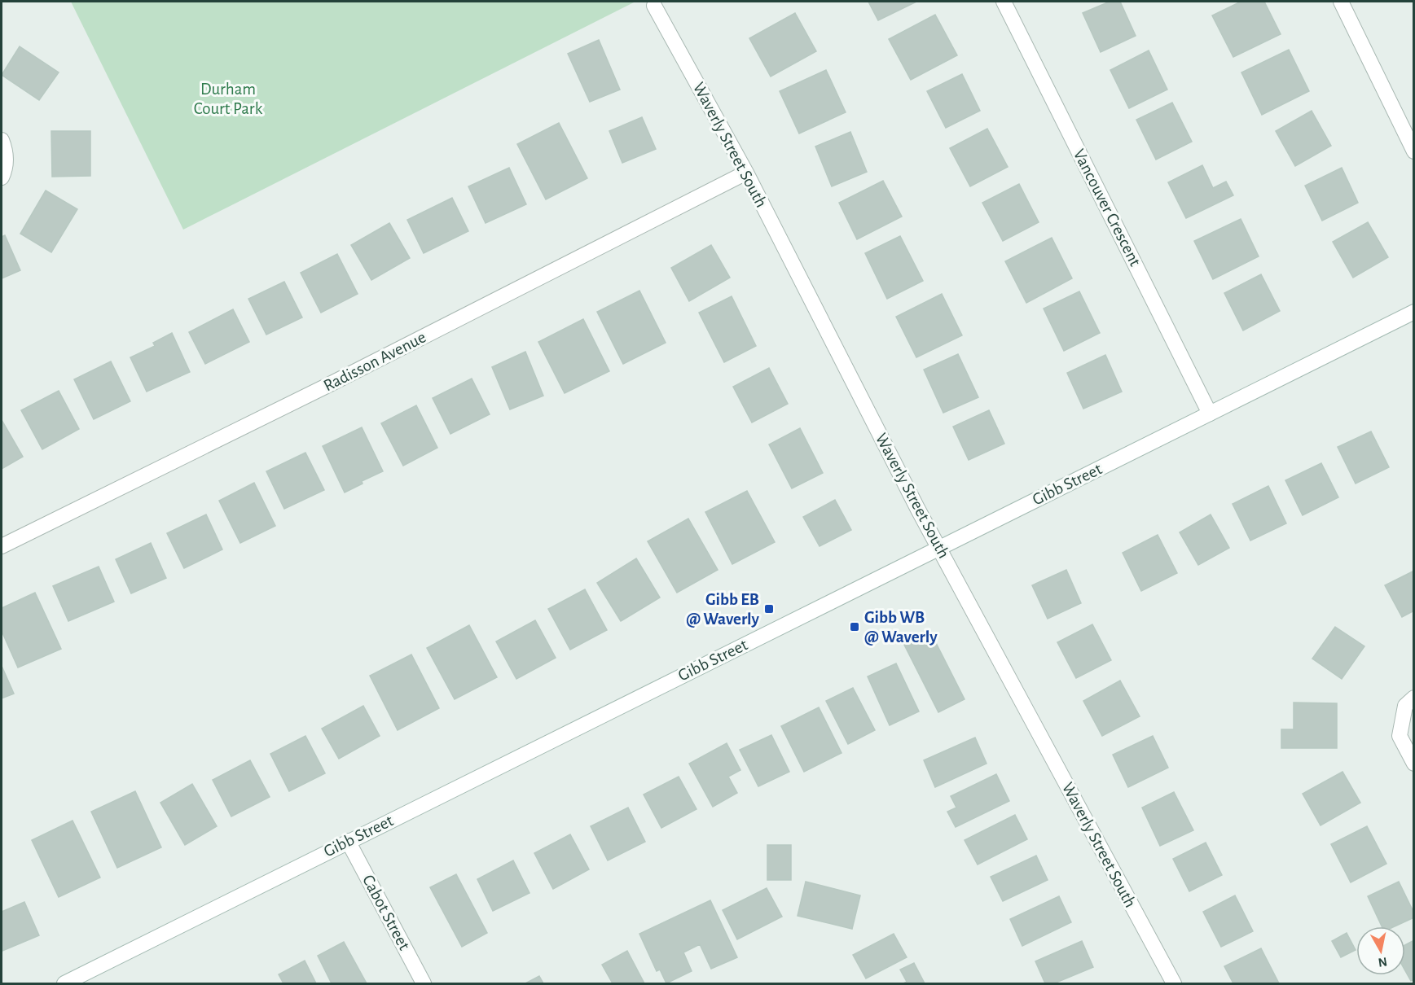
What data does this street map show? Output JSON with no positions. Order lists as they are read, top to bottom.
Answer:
{
  "streets": {
    "street": [
      "Waverly Street South",
      "Vancouver Crescent",
      "Radisson Avenue",
      "Gibb Street",
      "Cabot Street"
    ]
  },
  "crossings": [
    ["Waverly Street South", "Radisson Avenue"],
    ["Waverly Street South", "Gibb Street"],
    ["Vancouver Crescent", "Gibb Street"],
    ["Gibb Street", "Cabot Street"]
  ],
  "parks": ["Durham Court Park"],
  "places": {
    "transit": ["Gibb EB @ Waverly", "Gibb WB @ Waverly"]
  },
  "north": "bottom"
}
